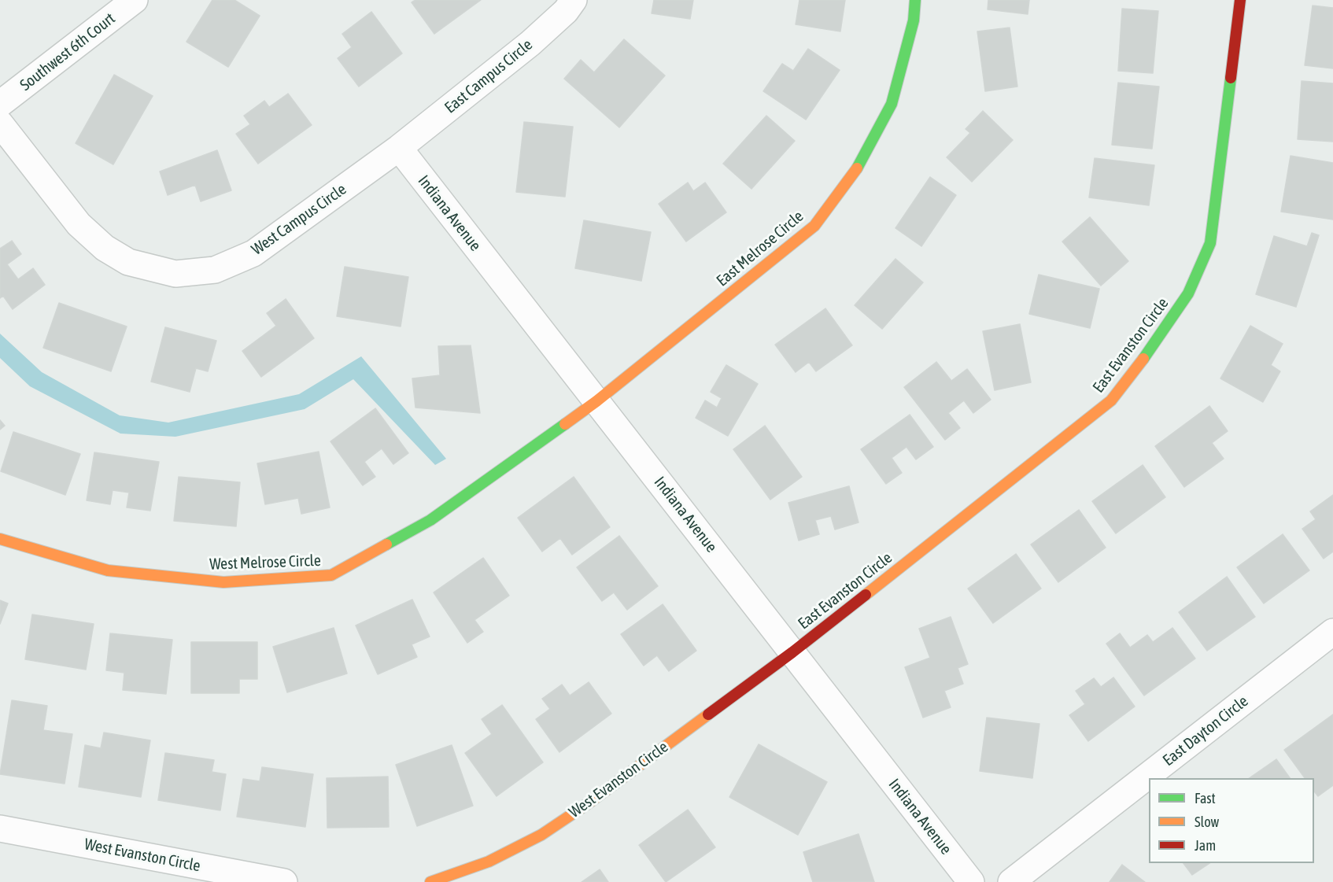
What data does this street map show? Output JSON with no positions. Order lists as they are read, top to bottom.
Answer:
{
  "streets": {
    "street": [
      "Southwest 6th Court",
      "East Campus Circle",
      "Indiana Avenue",
      "West Campus Circle",
      "East Melrose Circle",
      "East Evanston Circle",
      "West Melrose Circle",
      "East Dayton Circle",
      "West Evanston Circle"
    ]
  },
  "crossings": [
    ["East Campus Circle", "Indiana Avenue"],
    ["East Campus Circle", "West Campus Circle"],
    ["Indiana Avenue", "West Campus Circle"],
    ["Indiana Avenue", "East Melrose Circle"],
    ["Indiana Avenue", "East Evanston Circle"],
    ["Indiana Avenue", "West Melrose Circle"],
    ["Indiana Avenue", "West Evanston Circle"],
    ["East Melrose Circle", "West Melrose Circle"],
    ["East Evanston Circle", "West Evanston Circle"]
  ],
  "legend": ["Fast", "Slow", "Jam"]
}
